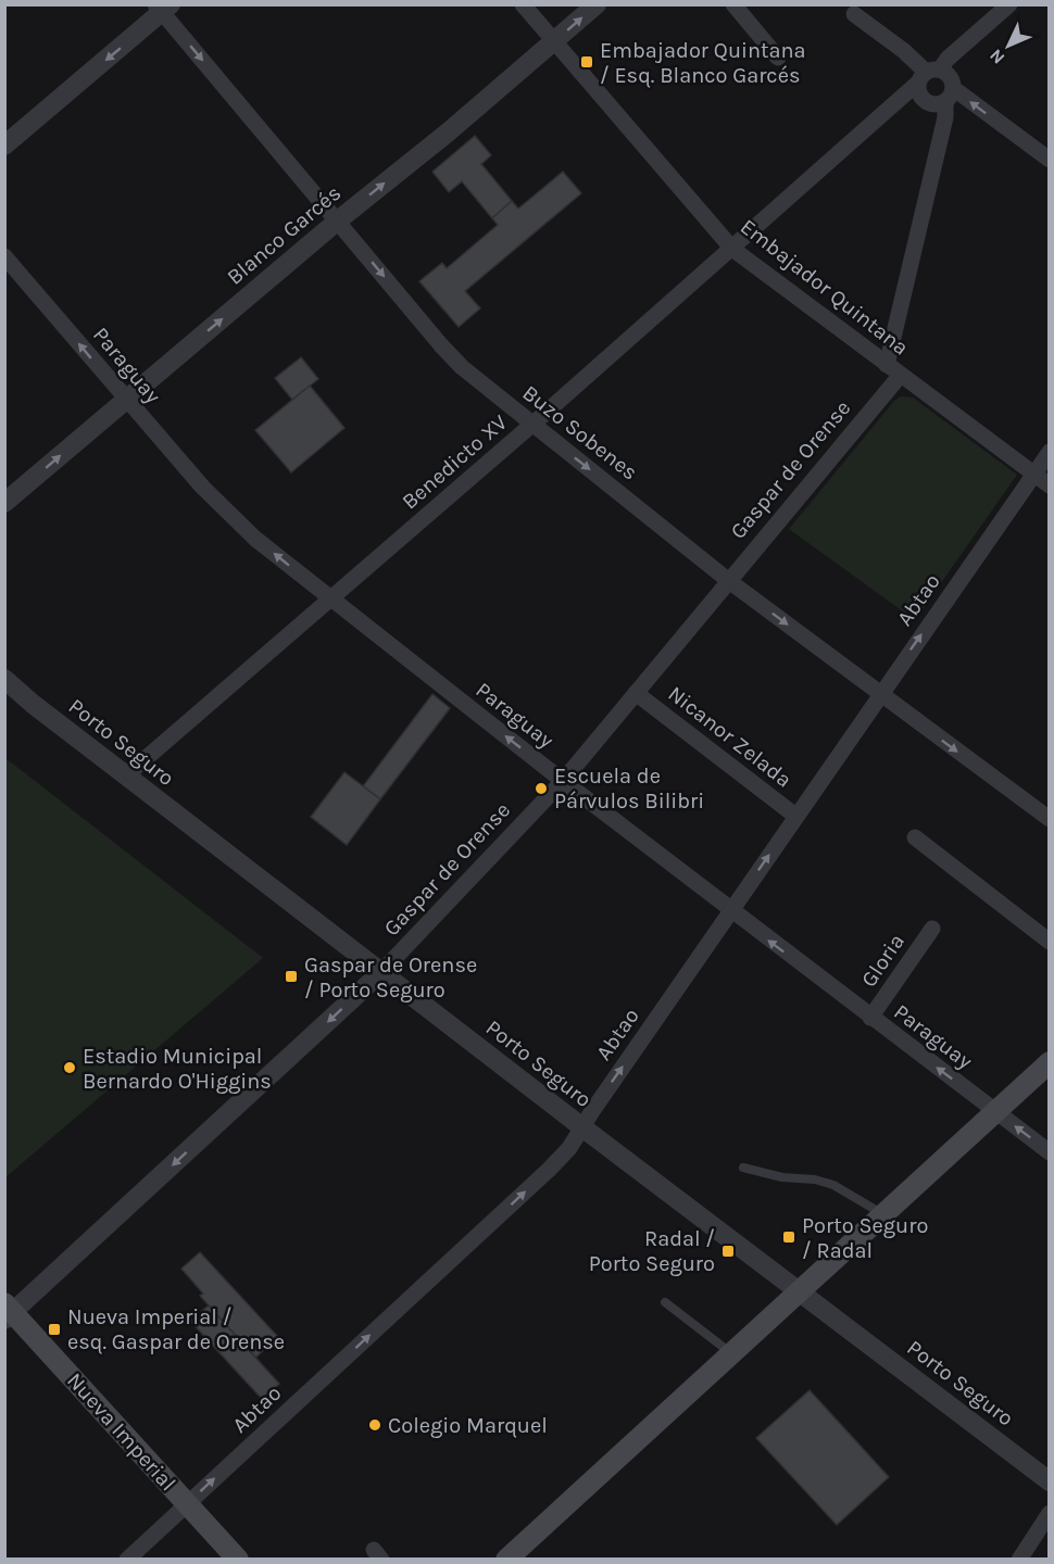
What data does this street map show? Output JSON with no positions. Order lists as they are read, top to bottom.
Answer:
{
  "streets": {
    "main road": ["Nueva Imperial"],
    "street": [
      "Blanco Garcés",
      "Embajador Quintana",
      "Paraguay",
      "Buzo Sobenes",
      "Benedicto XV",
      "Gaspar de Orense",
      "Abtao",
      "Nicanor Zelada",
      "Porto Seguro",
      "Gloria"
    ]
  },
  "crossings": [
    ["Blanco Garcés", "Embajador Quintana"],
    ["Blanco Garcés", "Paraguay"],
    ["Blanco Garcés", "Buzo Sobenes"],
    ["Embajador Quintana", "Benedicto XV"],
    ["Embajador Quintana", "Gaspar de Orense"],
    ["Embajador Quintana", "Abtao"],
    ["Paraguay", "Benedicto XV"],
    ["Paraguay", "Gaspar de Orense"],
    ["Paraguay", "Abtao"],
    ["Paraguay", "Gloria"],
    ["Buzo Sobenes", "Benedicto XV"],
    ["Buzo Sobenes", "Gaspar de Orense"],
    ["Buzo Sobenes", "Abtao"],
    ["Benedicto XV", "Gaspar de Orense"],
    ["Benedicto XV", "Porto Seguro"],
    ["Gaspar de Orense", "Nicanor Zelada"],
    ["Gaspar de Orense", "Porto Seguro"],
    ["Gaspar de Orense", "Nueva Imperial"],
    ["Abtao", "Nicanor Zelada"],
    ["Abtao", "Porto Seguro"],
    ["Abtao", "Nueva Imperial"]
  ],
  "one_way": [
    "Blanco Garcés",
    "Paraguay",
    "Buzo Sobenes",
    "Abtao"
  ],
  "places": {
    "transit": [
      "Embajador Quintana / Esq. Blanco Garcés",
      "Gaspar de Orense / Porto Seguro",
      "Porto Seguro / Radal",
      "Radal / Porto Seguro",
      "Nueva Imperial / esq. Gaspar de Orense"
    ],
    "other": ["Escuela de Párvulos Bilibri", "Estadio Municipal Bernardo O'Higgins", "Colegio Marquel"]
  },
  "north": "bottom left"
}
